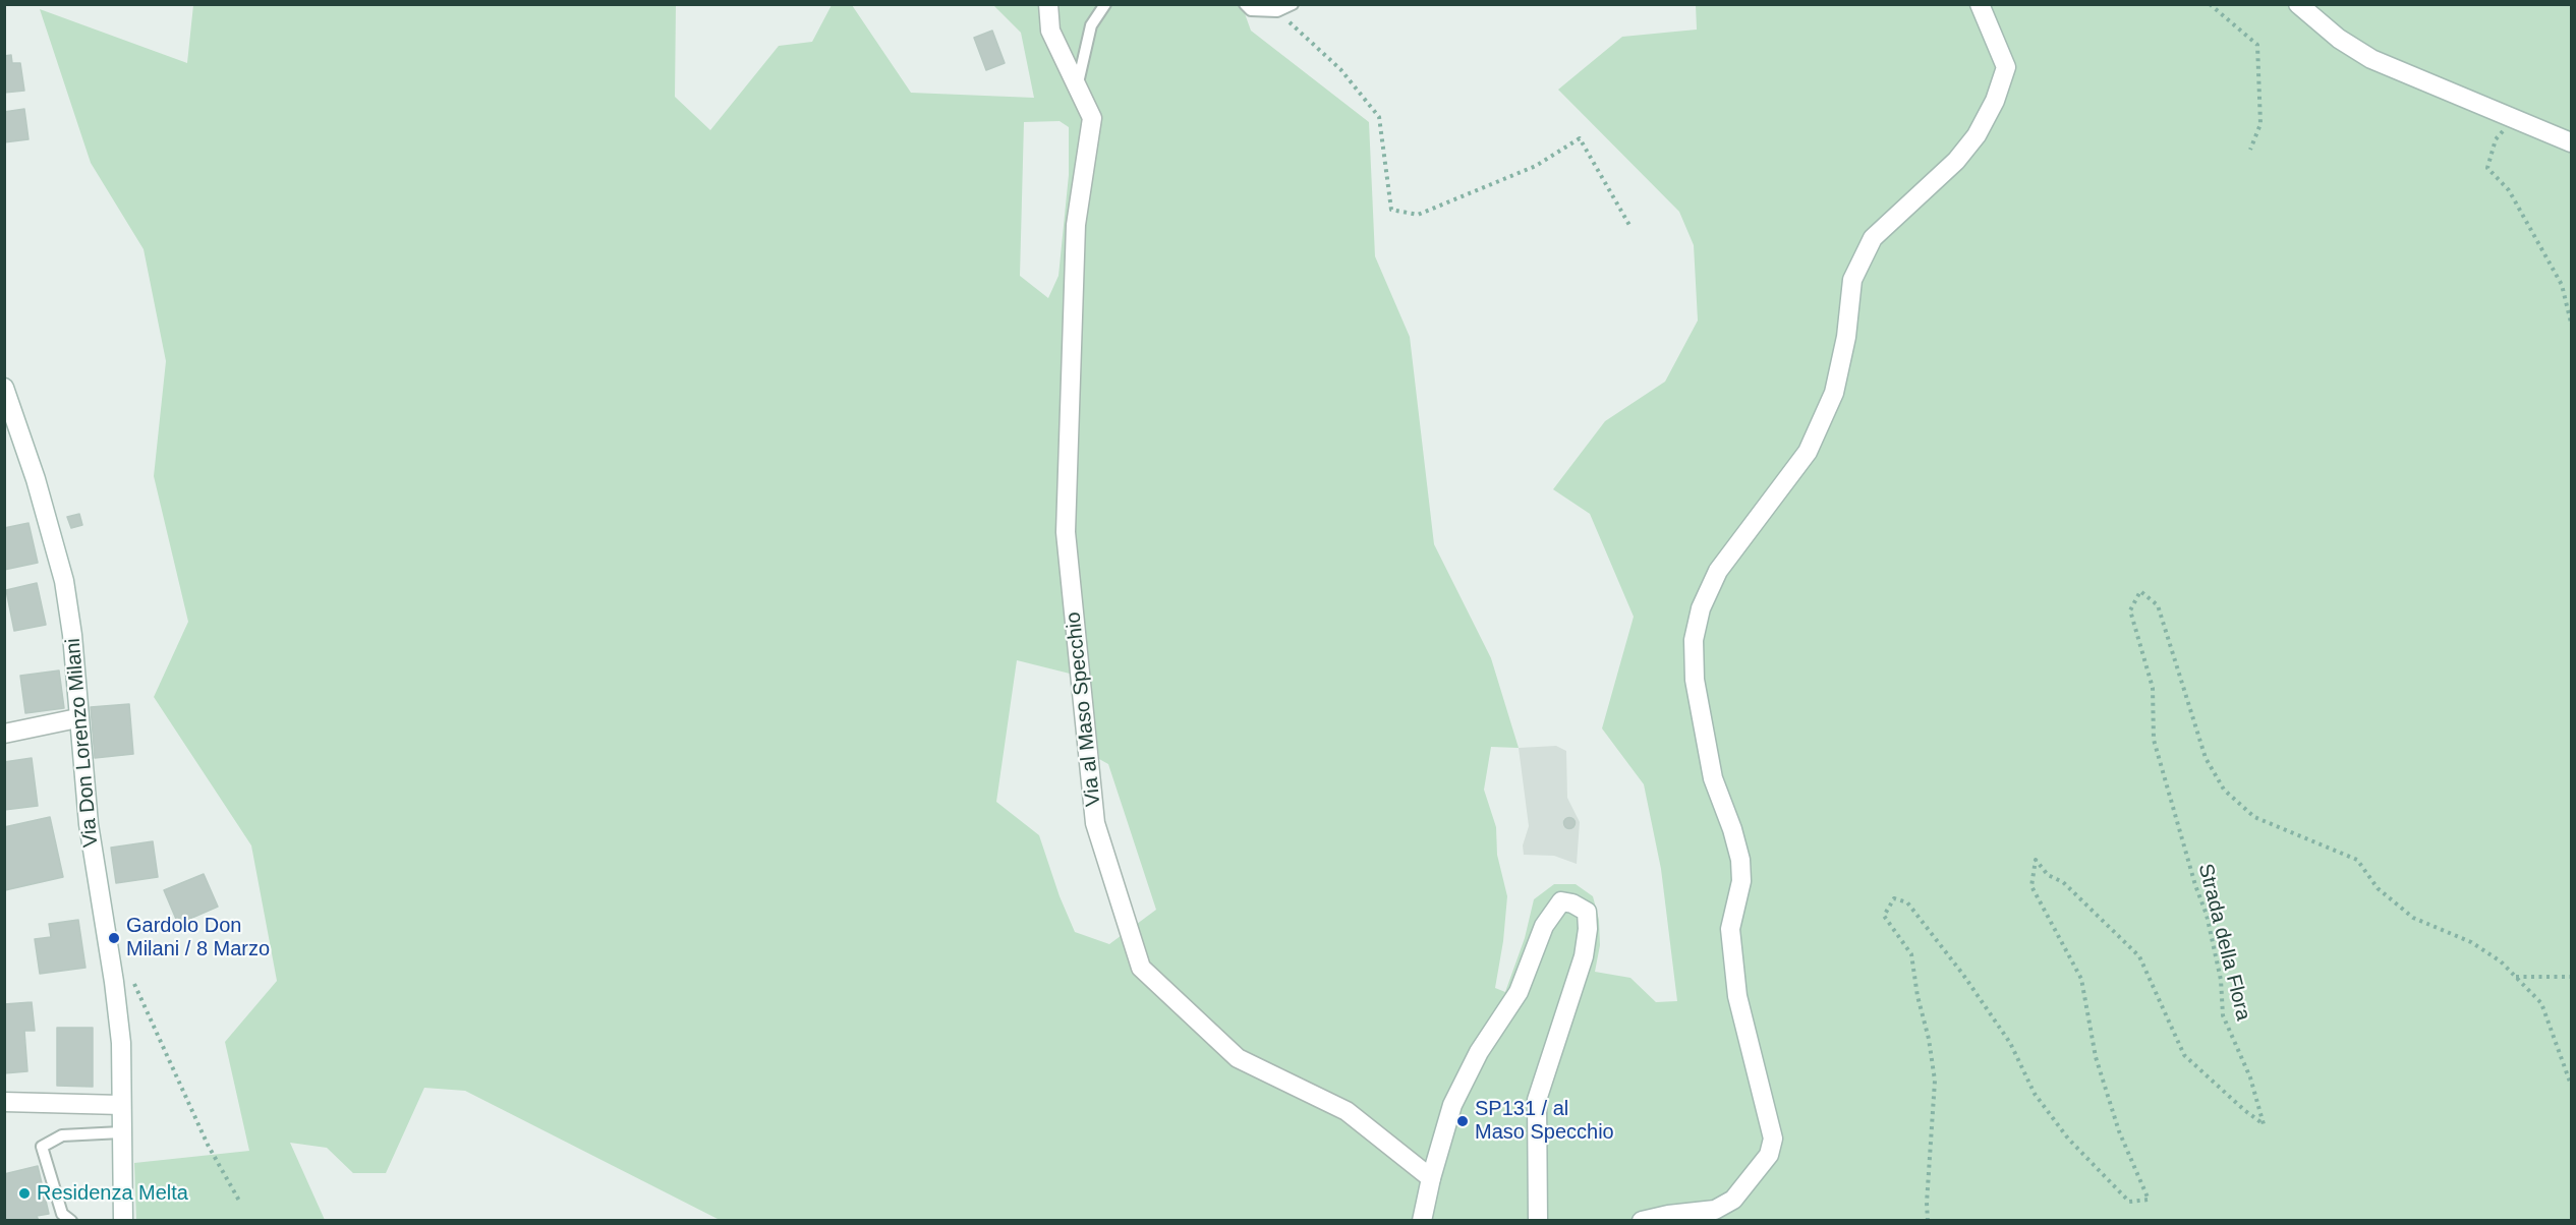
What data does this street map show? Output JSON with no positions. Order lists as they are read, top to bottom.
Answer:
{
  "streets": {
    "street": ["Via al Maso Specchio", "Via Don Lorenzo Milani"],
    "path": ["Strada della Flora"]
  },
  "places": ["Gardolo Don Milani / 8 Marzo", "SP131 / al Maso Specchio", "Residenza Melta"]
}
